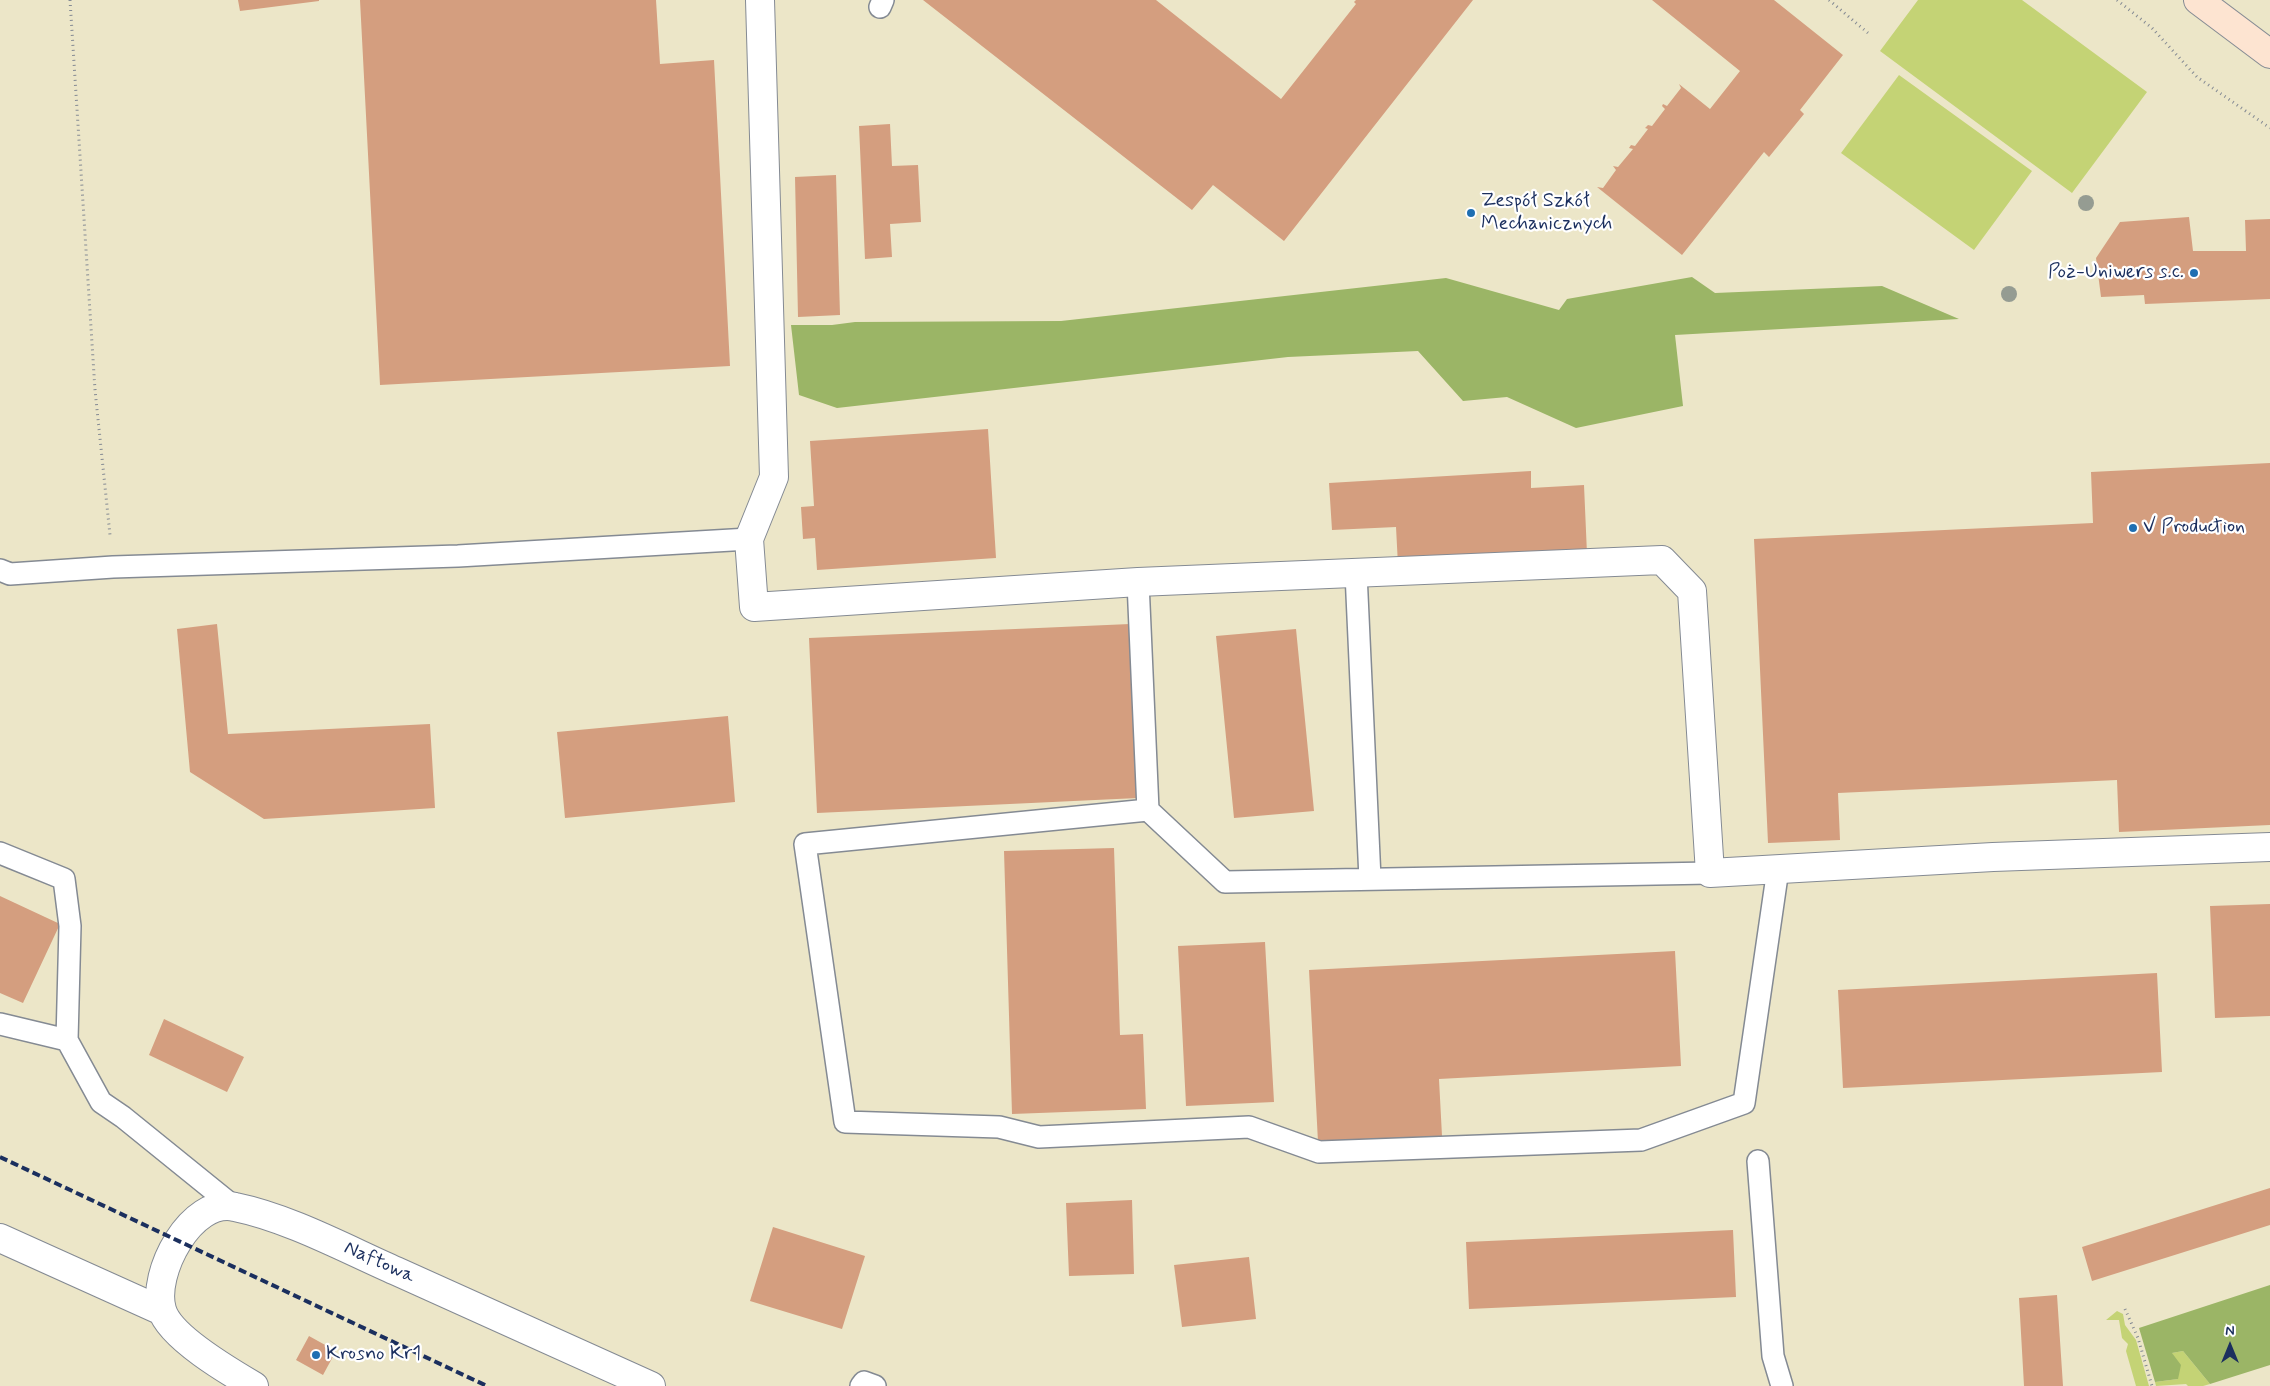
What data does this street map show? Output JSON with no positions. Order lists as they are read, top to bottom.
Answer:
{
  "streets": {
    "street": ["Naftowa"]
  },
  "places": [
    "Zespół Szkół Mechanicznych",
    "Poż-Uniwers s.c.",
    "V Production",
    "Krosno Kr1"
  ],
  "north": "top"
}
